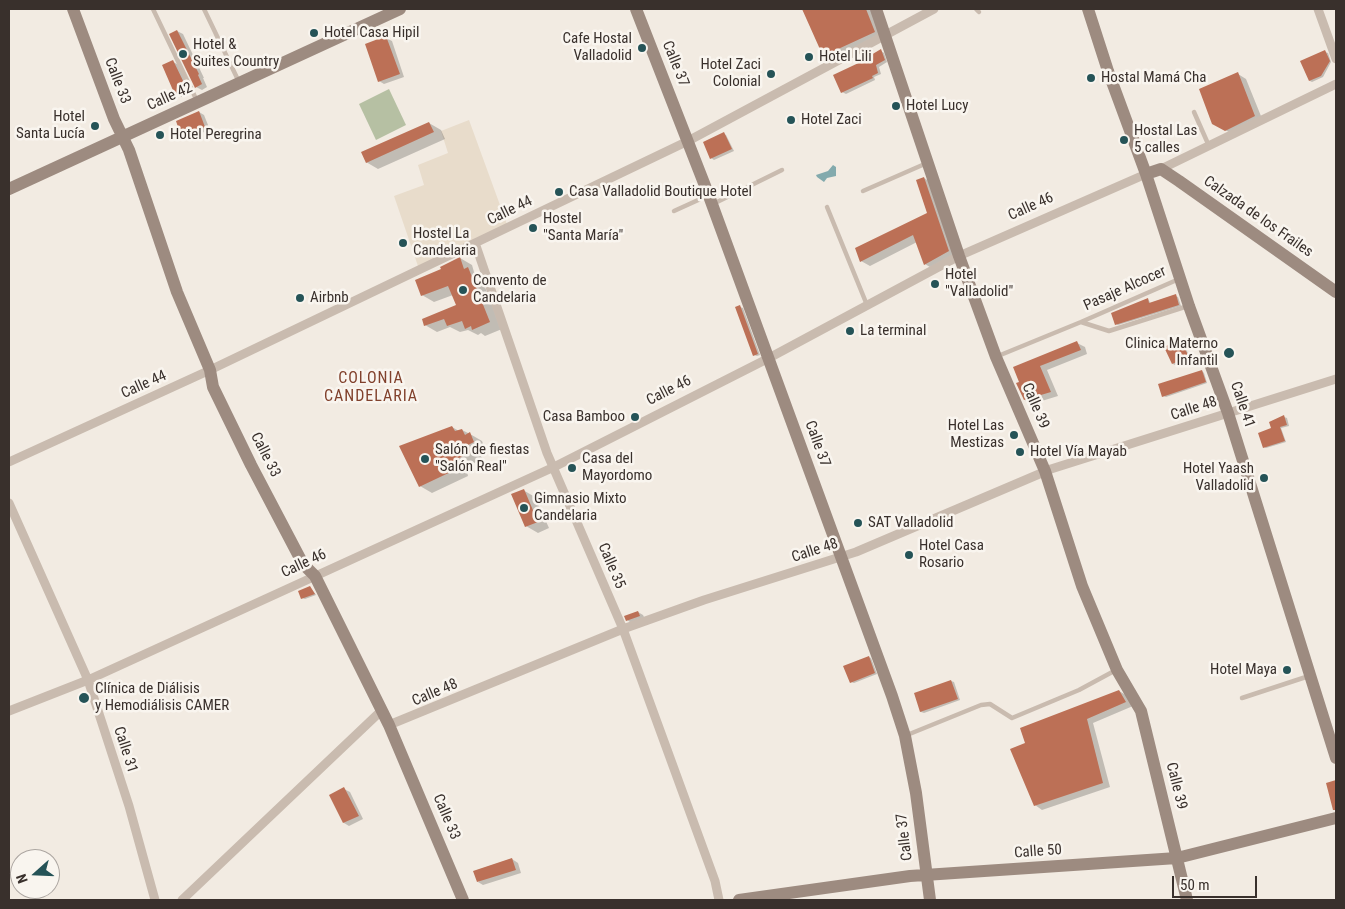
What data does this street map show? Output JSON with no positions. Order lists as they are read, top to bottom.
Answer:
{
  "streets": {
    "street": [
      "Calle 37",
      "Calle 33",
      "Calle 42",
      "Calle 46",
      "Calle 44",
      "Calzada de los Frailes",
      "Calle 41",
      "Calle 39",
      "Calle 48",
      "Calle 35",
      "Calle 31",
      "Calle 50"
    ],
    "lane": ["Pasaje Alcocer"]
  },
  "crossings": [
    ["Calle 37", "Calle 46"],
    ["Calle 37", "Calle 44"],
    ["Calle 37", "Calle 48"],
    ["Calle 37", "Calle 50"],
    ["Calle 33", "Calle 42"],
    ["Calle 33", "Calle 46"],
    ["Calle 33", "Calle 44"],
    ["Calle 33", "Calle 48"],
    ["Calle 46", "Calzada de los Frailes"],
    ["Calle 46", "Calle 41"],
    ["Calle 46", "Calle 39"],
    ["Calle 46", "Calle 35"],
    ["Calle 46", "Calle 31"],
    ["Calle 44", "Calle 39"],
    ["Calle 44", "Calle 35"],
    ["Pasaje Alcocer", "Calle 41"],
    ["Pasaje Alcocer", "Calle 39"],
    ["Calle 41", "Calle 48"],
    ["Calle 39", "Calle 48"],
    ["Calle 39", "Calle 50"],
    ["Calle 48", "Calle 35"]
  ],
  "districts": ["COLONIA CANDELARIA"],
  "places": [
    "Hotel Casa Hipil",
    "Cafe Hostal Valladolid",
    "Hotel & Suites Country",
    "Hotel Lili",
    "Hotel Zaci Colonial",
    "Hostal Mamá Cha",
    "Hotel Lucy",
    "Hotel Zaci",
    "Hotel Santa Lucía",
    "Hotel Peregrina",
    "Hostal Las 5 calles",
    "Casa Valladolid Boutique Hotel",
    "Hostel \"Santa María\"",
    "Hostel La Candelaria",
    "Hotel \"Valladolid\"",
    "Convento de Candelaria",
    "Airbnb",
    "La terminal",
    "Clinica Materno Infantil",
    "Casa Bamboo",
    "Hotel Las Mestizas",
    "Hotel Vía Mayab",
    "Salón de fiestas \"Salón Real\"",
    "Casa del Mayordomo",
    "Hotel Yaash Valladolid",
    "Gimnasio Mixto Candelaria",
    "SAT Valladolid",
    "Hotel Casa Rosario",
    "Hotel Maya",
    "Clínica de Diálisis y Hemodiálisis CAMER"
  ],
  "scale_bar": "50 m",
  "north": "left"
}
